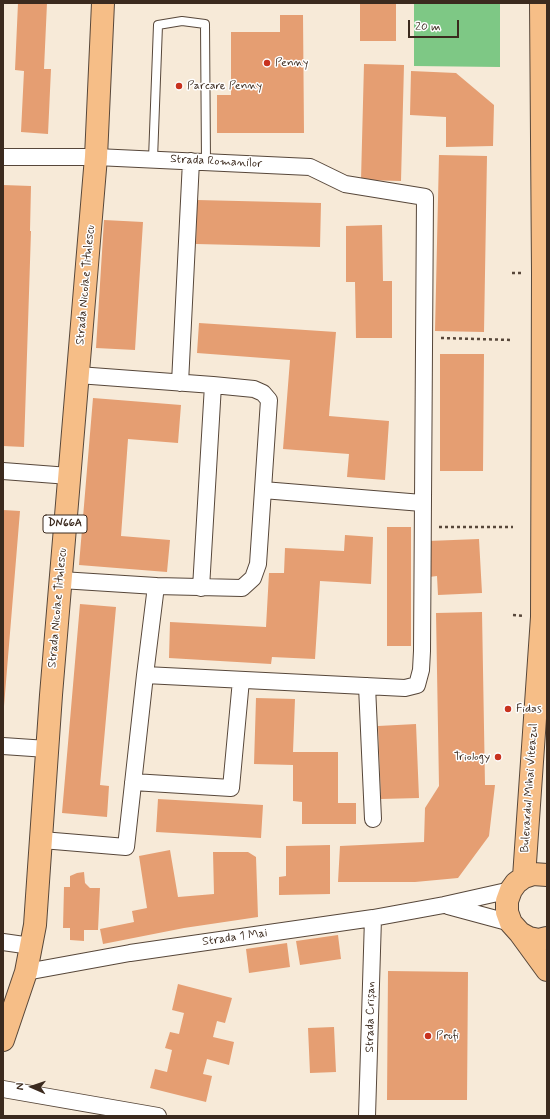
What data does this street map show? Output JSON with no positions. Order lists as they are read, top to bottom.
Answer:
{
  "streets": {
    "main road": ["Strada Nicolae Titulescu", "DN66A", "Bulevardul Mihai Viteazul"],
    "street": ["Strada Romanilor", "Strada 1 Mai", "Strada Crișan"]
  },
  "crossings": [
    ["Strada Romanilor", "Strada Nicolae Titulescu"],
    ["Strada Nicolae Titulescu", "Strada 1 Mai"],
    ["Bulevardul Mihai Viteazul", "Strada 1 Mai"],
    ["Strada 1 Mai", "Strada Crișan"]
  ],
  "places": [
    "Penny",
    "Parcare Penny",
    "Fidas",
    "Triology",
    "Profi"
  ],
  "scale_bar": "20 m",
  "north": "left"
}
